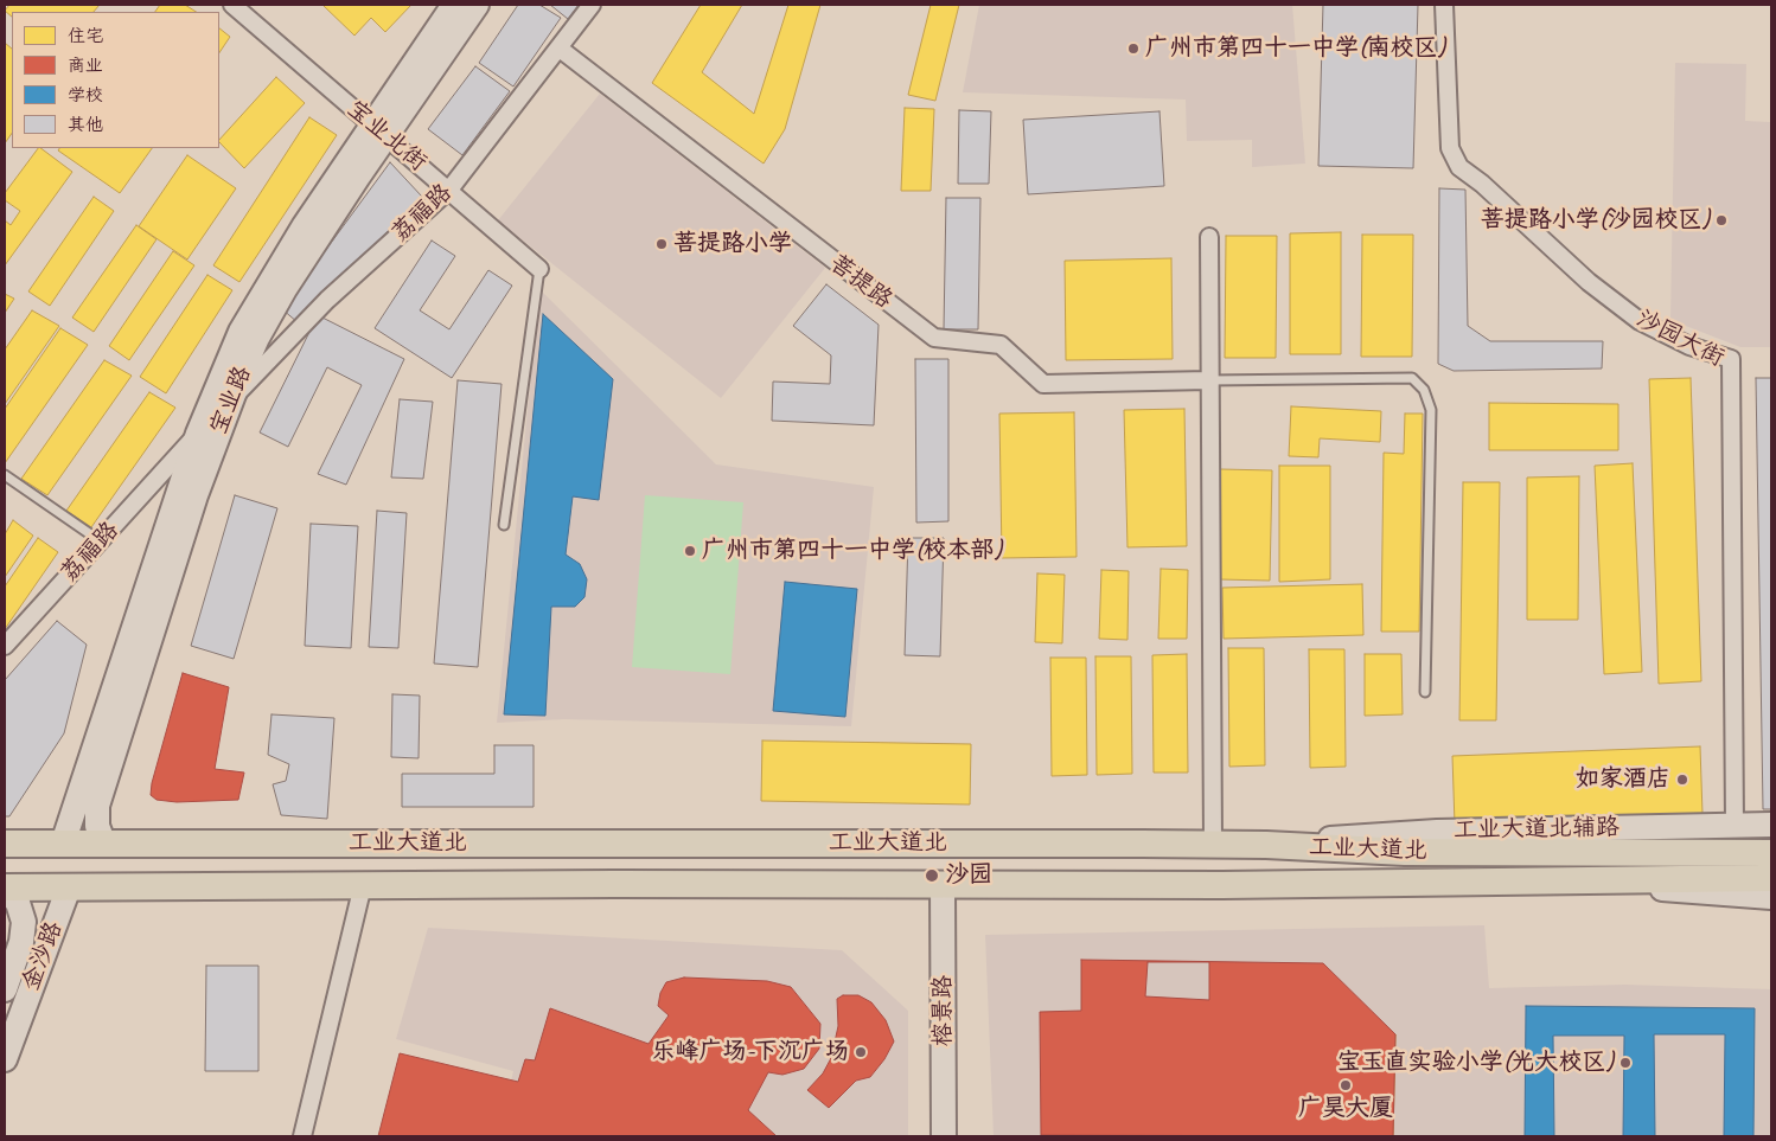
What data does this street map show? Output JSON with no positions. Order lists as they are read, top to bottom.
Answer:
{
  "streets": {
    "main road": [
      "宝业路",
      "工业大道北辅路",
      "工业大道北",
      "金沙路",
      "榕景路"
    ],
    "street": [
      "宝业北街",
      "荔福路",
      "菩提路",
      "沙园大街"
    ]
  },
  "crossings": [
    ["宝业北街", "荔福路"],
    ["宝业北街", "宝业路"],
    ["荔福路", "菩提路"],
    ["荔福路", "宝业路"],
    ["沙园大街", "工业大道北辅路"],
    ["宝业路", "工业大道北"],
    ["工业大道北辅路", "工业大道北"],
    ["工业大道北", "金沙路"],
    ["工业大道北", "榕景路"]
  ],
  "places": [
    "广州市第四十一中学(南校区)",
    "菩提路小学(沙园校区)",
    "菩提路小学",
    "广州市第四十一中学(校本部)",
    "如家酒店",
    "沙园",
    "乐峰广场-下沉广场",
    "宝玉直实验小学(光大校区)",
    "广昊大厦"
  ],
  "legend": [
    "住宅",
    "商业",
    "学校",
    "其他"
  ]
}
